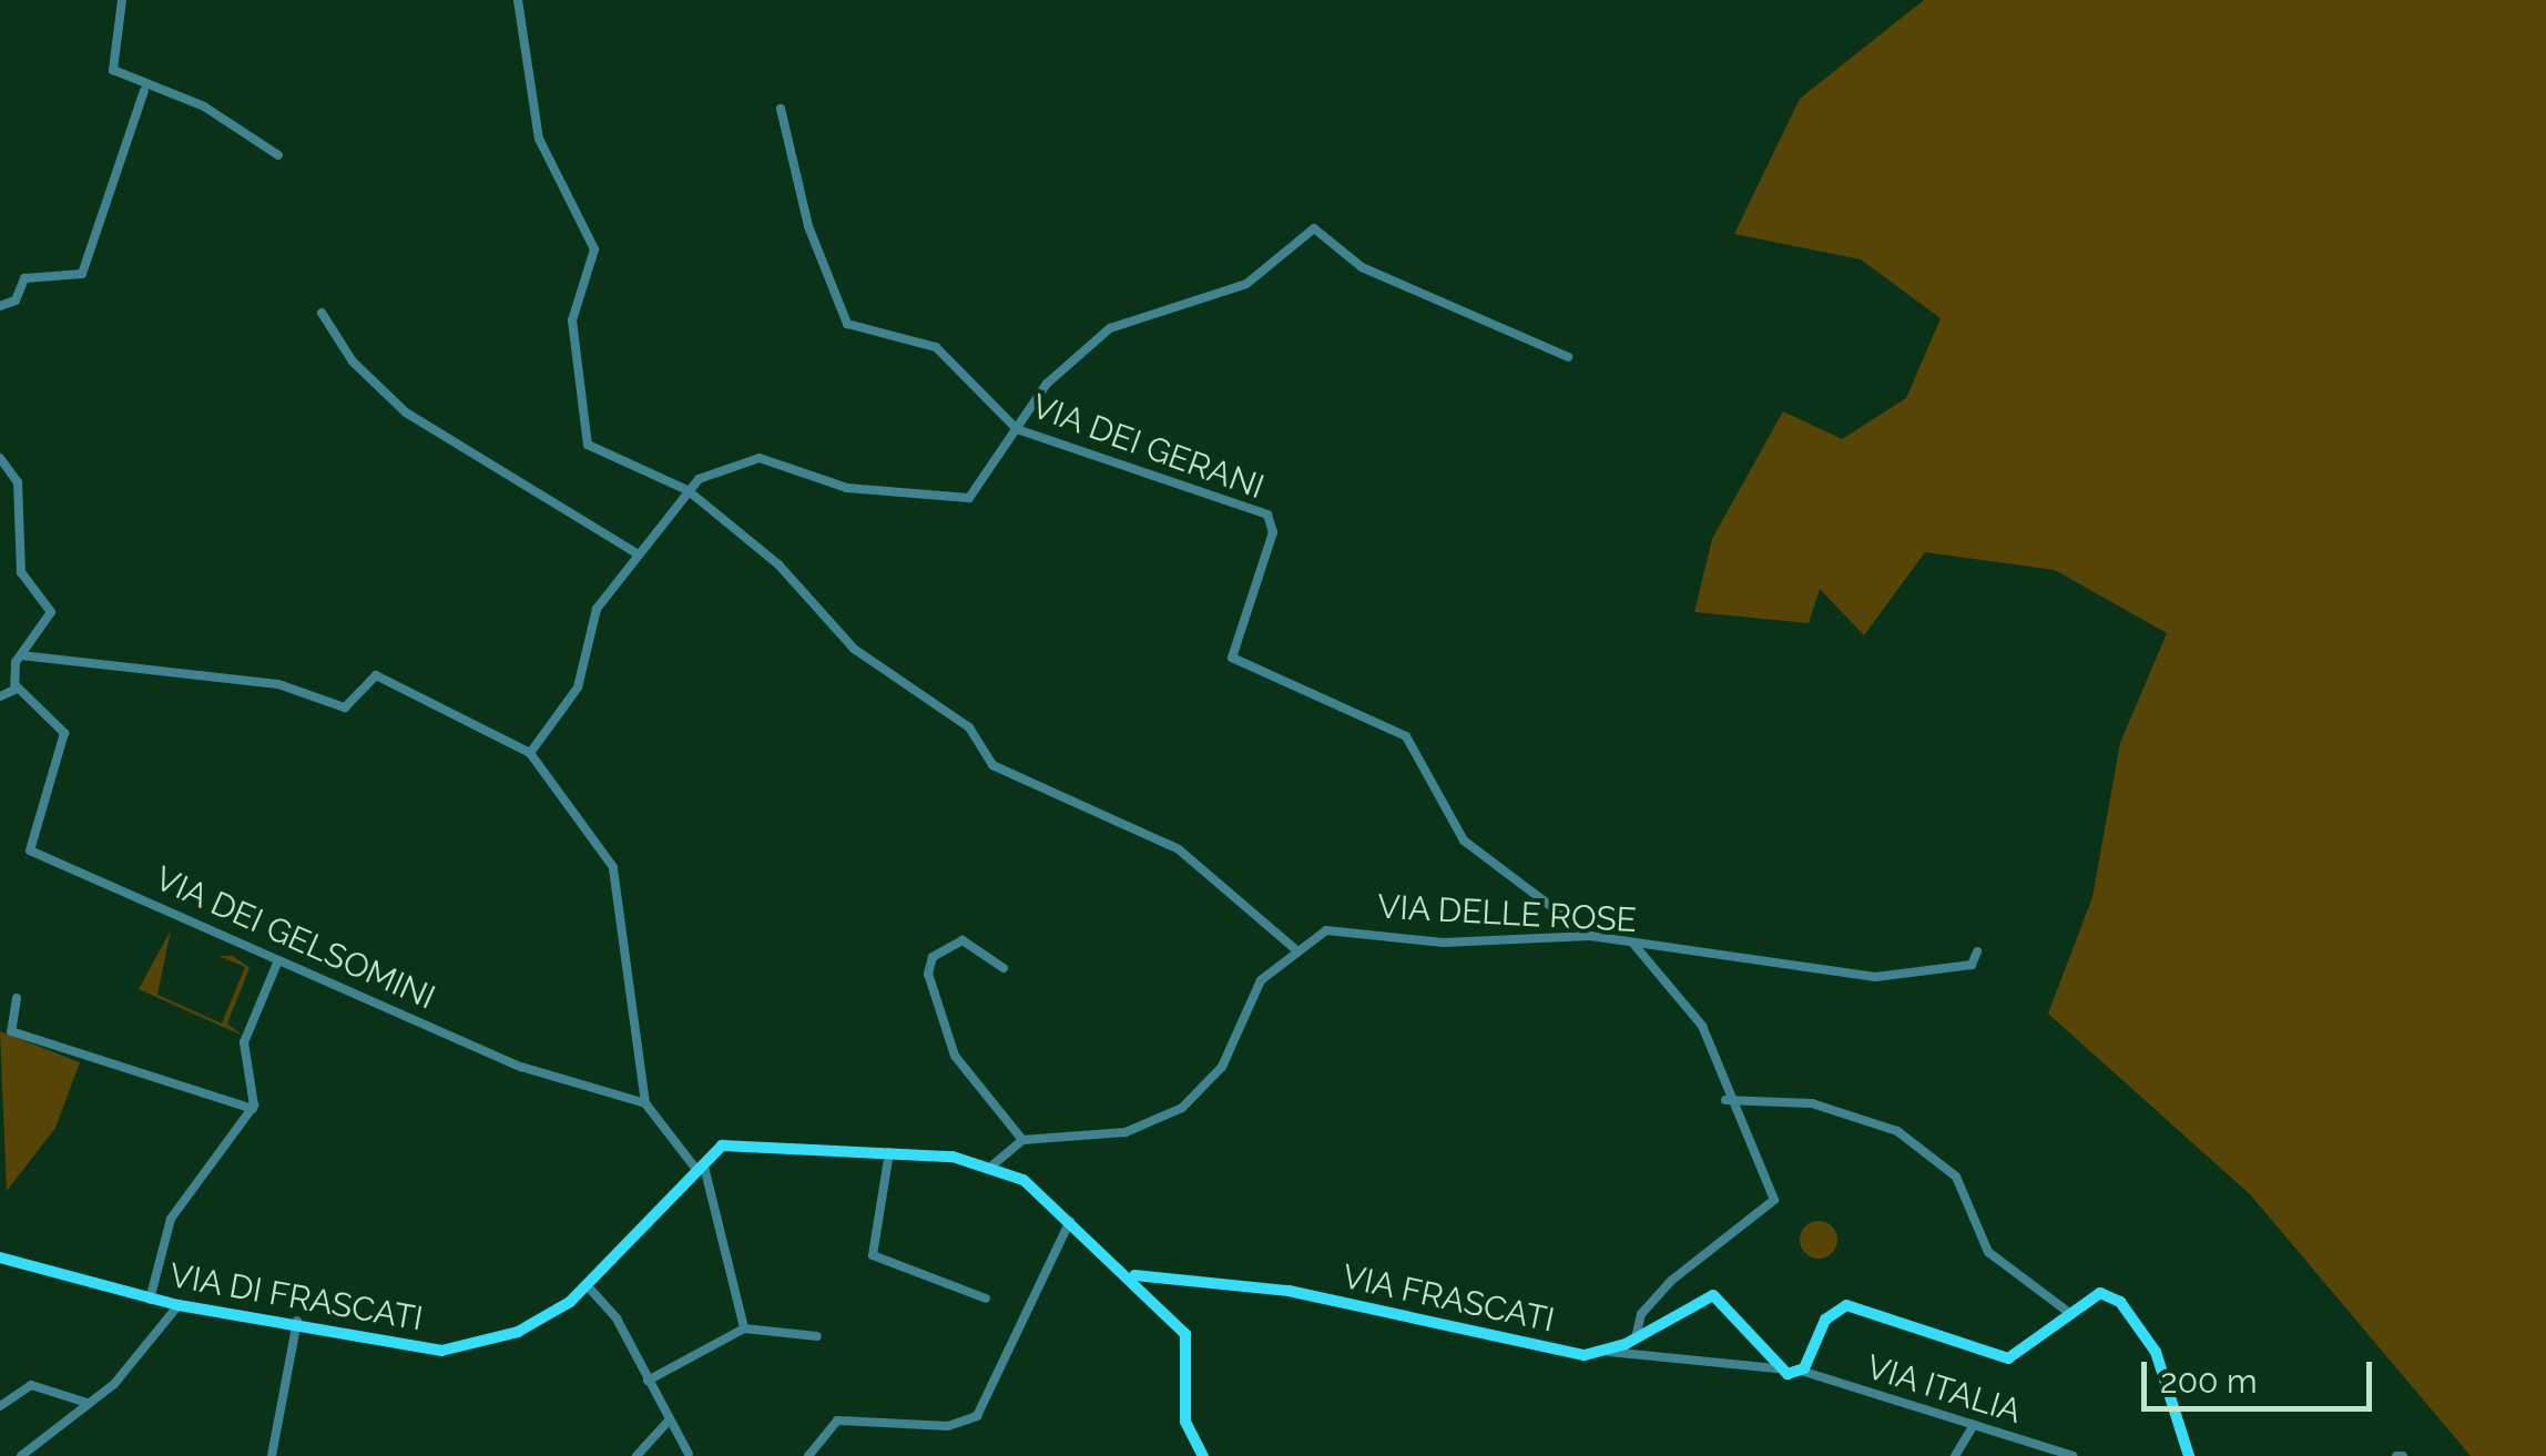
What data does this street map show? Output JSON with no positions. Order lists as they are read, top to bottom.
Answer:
{
  "streets": {
    "main road": ["VIA DI FRASCATI", "VIA FRASCATI"],
    "street": [
      "VIA DEI GERANI",
      "VIA DELLE ROSE",
      "VIA DEI GELSOMINI",
      "VIA ITALIA"
    ]
  },
  "crossings": [
    ["VIA DEI GERANI", "VIA DELLE ROSE"]
  ],
  "scale_bar": "200 m"
}
